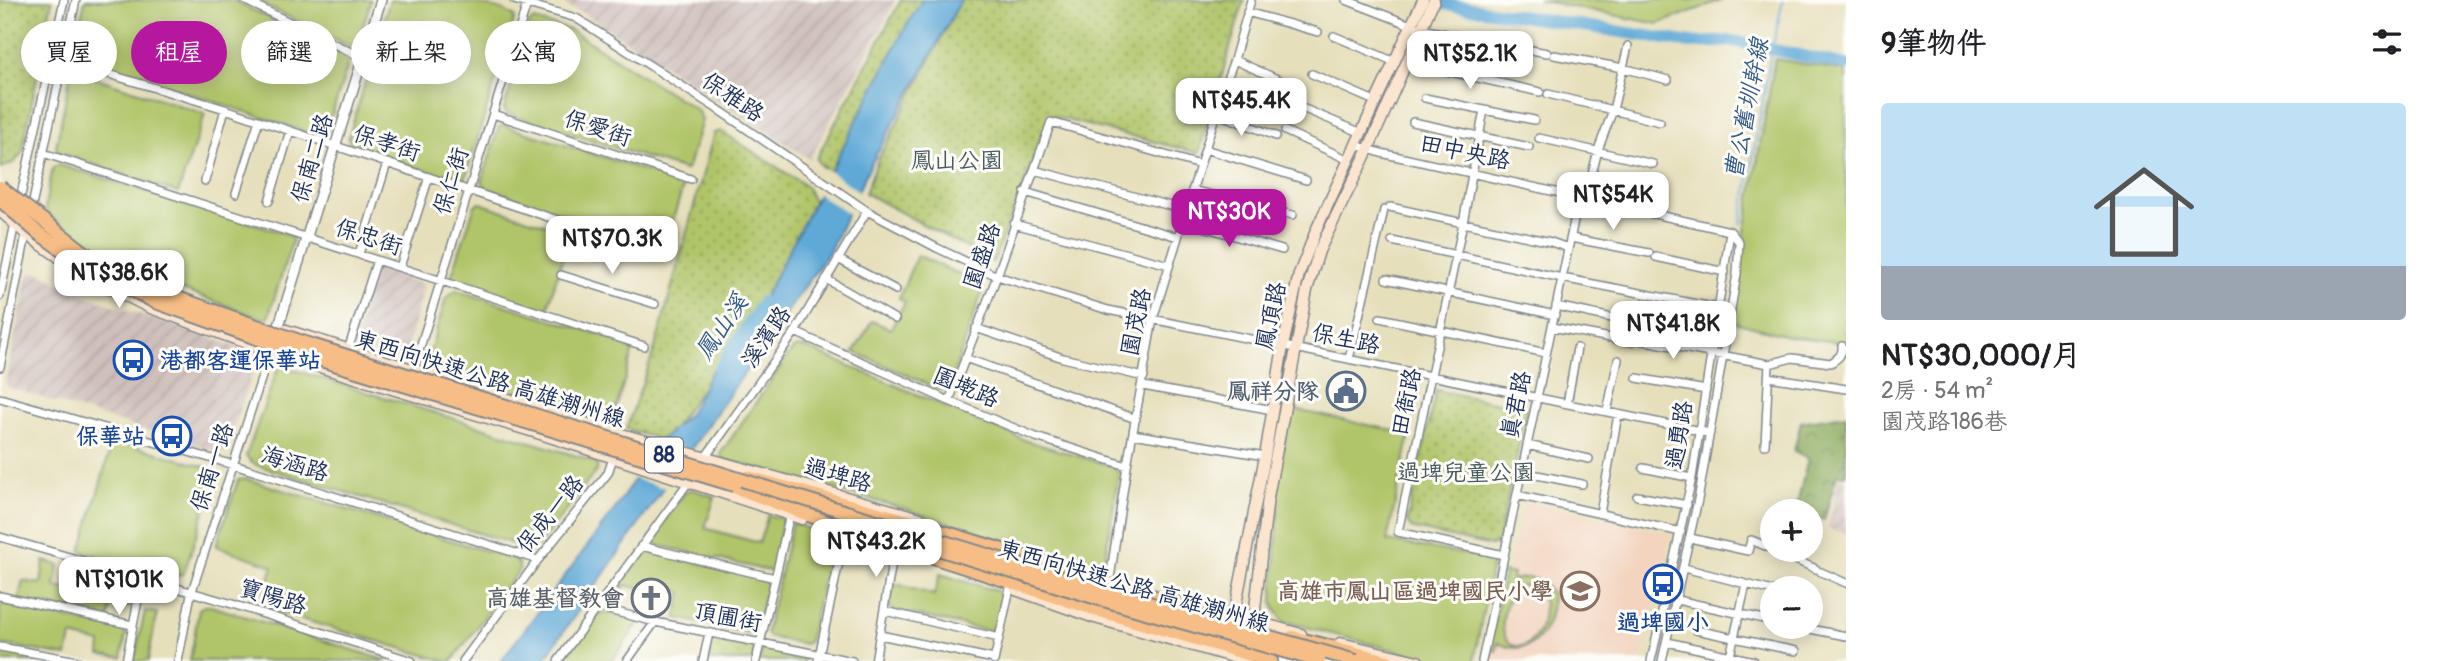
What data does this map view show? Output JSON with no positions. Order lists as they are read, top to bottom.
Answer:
{
  "streets": {
    "highway": ["東西向快速公路 高雄潮州線", "88"],
    "main road": ["鳳頂路", "過埤路"],
    "street": [
      "保雅路",
      "保愛街",
      "保孝街",
      "田中央路",
      "保南二路",
      "保仁街",
      "保忠街",
      "園盛路",
      "園茂路",
      "溪濱路",
      "保生路",
      "園墘路",
      "田衙路",
      "真君路",
      "過勇路",
      "海涵路",
      "保南一路",
      "保成一路",
      "寶陽路",
      "頂圃街"
    ]
  },
  "crossings": [
    ["保雅路", "保仁街"],
    ["保雅路", "溪濱路"],
    ["保雅路", "保生路"],
    ["保愛街", "保仁街"],
    ["保孝街", "保南二路"],
    ["保孝街", "保仁街"],
    ["田中央路", "鳳頂路"],
    ["田中央路", "田衙路"],
    ["田中央路", "真君路"],
    ["田中央路", "過勇路"],
    ["保南二路", "保忠街"],
    ["保南二路", "保南一路"],
    ["保仁街", "保忠街"],
    ["保仁街", "過埤路"],
    ["園盛路", "園茂路"],
    ["園盛路", "保生路"],
    ["園盛路", "園墘路"],
    ["鳳頂路", "保生路"],
    ["鳳頂路", "過埤路"],
    ["園茂路", "保生路"],
    ["園茂路", "園墘路"],
    ["園茂路", "過埤路"],
    ["溪濱路", "保生路"],
    ["溪濱路", "東西向快速公路 高雄潮州線"],
    ["溪濱路", "園墘路"],
    ["溪濱路", "過埤路"],
    ["溪濱路", "頂圃街"],
    ["保生路", "田衙路"],
    ["保生路", "真君路"],
    ["保生路", "過勇路"],
    ["東西向快速公路 高雄潮州線", "過埤路"],
    ["田衙路", "真君路"],
    ["海涵路", "保南一路"],
    ["海涵路", "保成一路"],
    ["保南一路", "寶陽路"]
  ],
  "water": ["曹公舊圳幹線", "鳳山溪"],
  "parks": ["鳳山公園", "過埤兒童公園"],
  "places": {
    "bus stop": ["港都客運保華站", "保華站", "過埤國小"],
    "public building": ["鳳祥分隊"],
    "school or university": ["高雄市鳳山區過埤國民小學"],
    "church": ["高雄基督教會"]
  },
  "page": {
    "heading": "9筆物件",
    "chip": [
      "買屋",
      "租屋",
      "篩選",
      "新上架",
      "公寓"
    ],
    "price": [
      "NT$52.1K",
      "NT$45.4K",
      "NT$54K",
      "NT$30K",
      "NT$70.3K",
      "NT$38.6K",
      "NT$41.8K",
      "NT$43.2K",
      "NT$101K"
    ],
    "list": [
      {
        "name": "NT$30,000/月",
        "note": "2房 · 54 m² · 園茂路186巷"
      }
    ],
    "map_buttons": ["+", "−"]
  }
}
